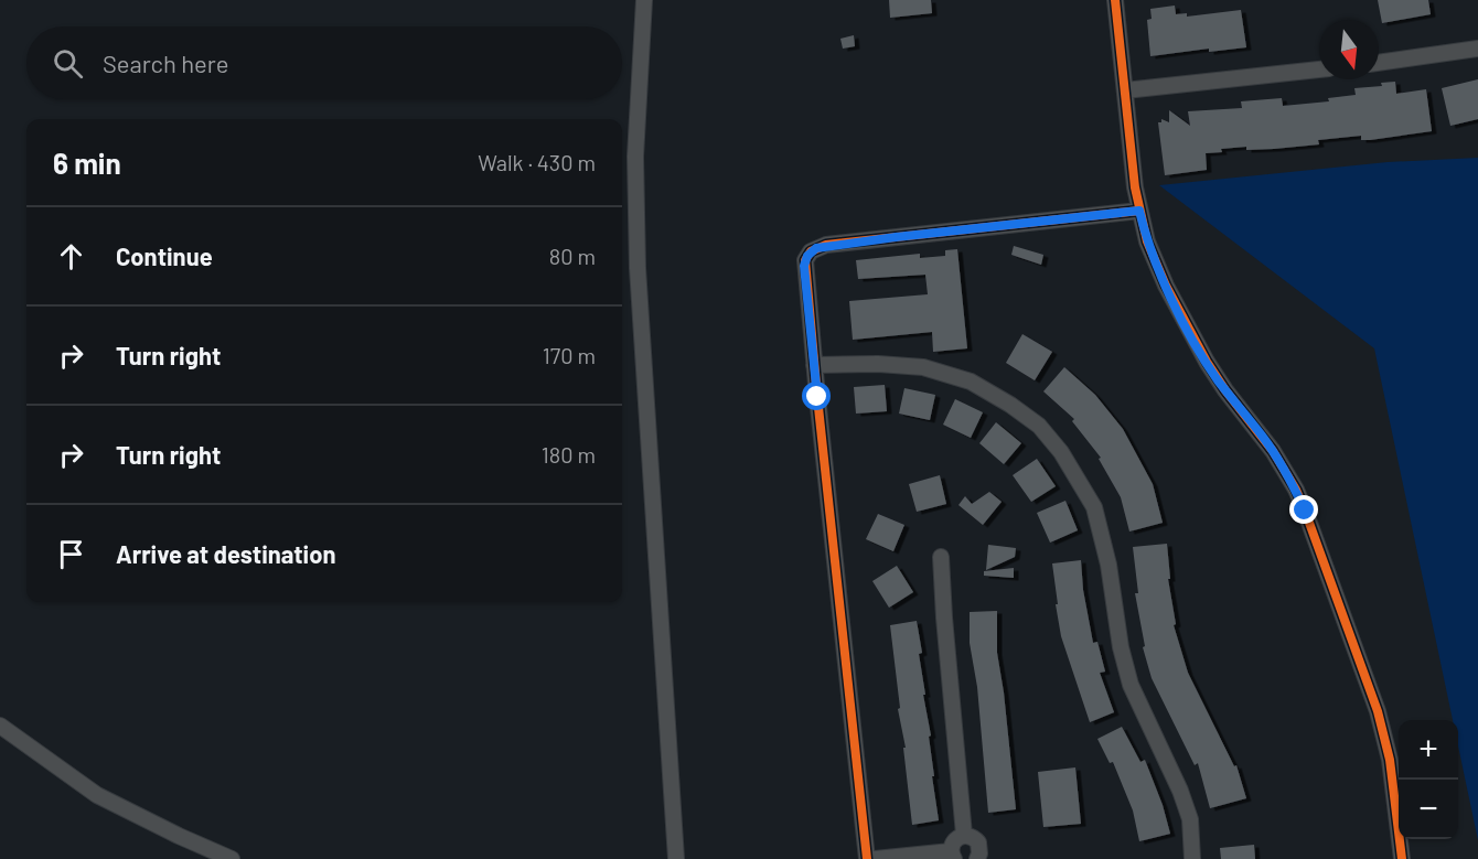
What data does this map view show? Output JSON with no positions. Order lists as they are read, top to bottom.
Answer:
{
  "north": "bottom",
  "page": {
    "search": "Search here",
    "heading": ["6 min", "Walk · 430 m"],
    "list": [
      ["Continue", "80 m"],
      ["Turn right", "170 m"],
      ["Turn right", "180 m"],
      "Arrive at destination"
    ],
    "map_buttons": ["+", "−"]
  }
}
